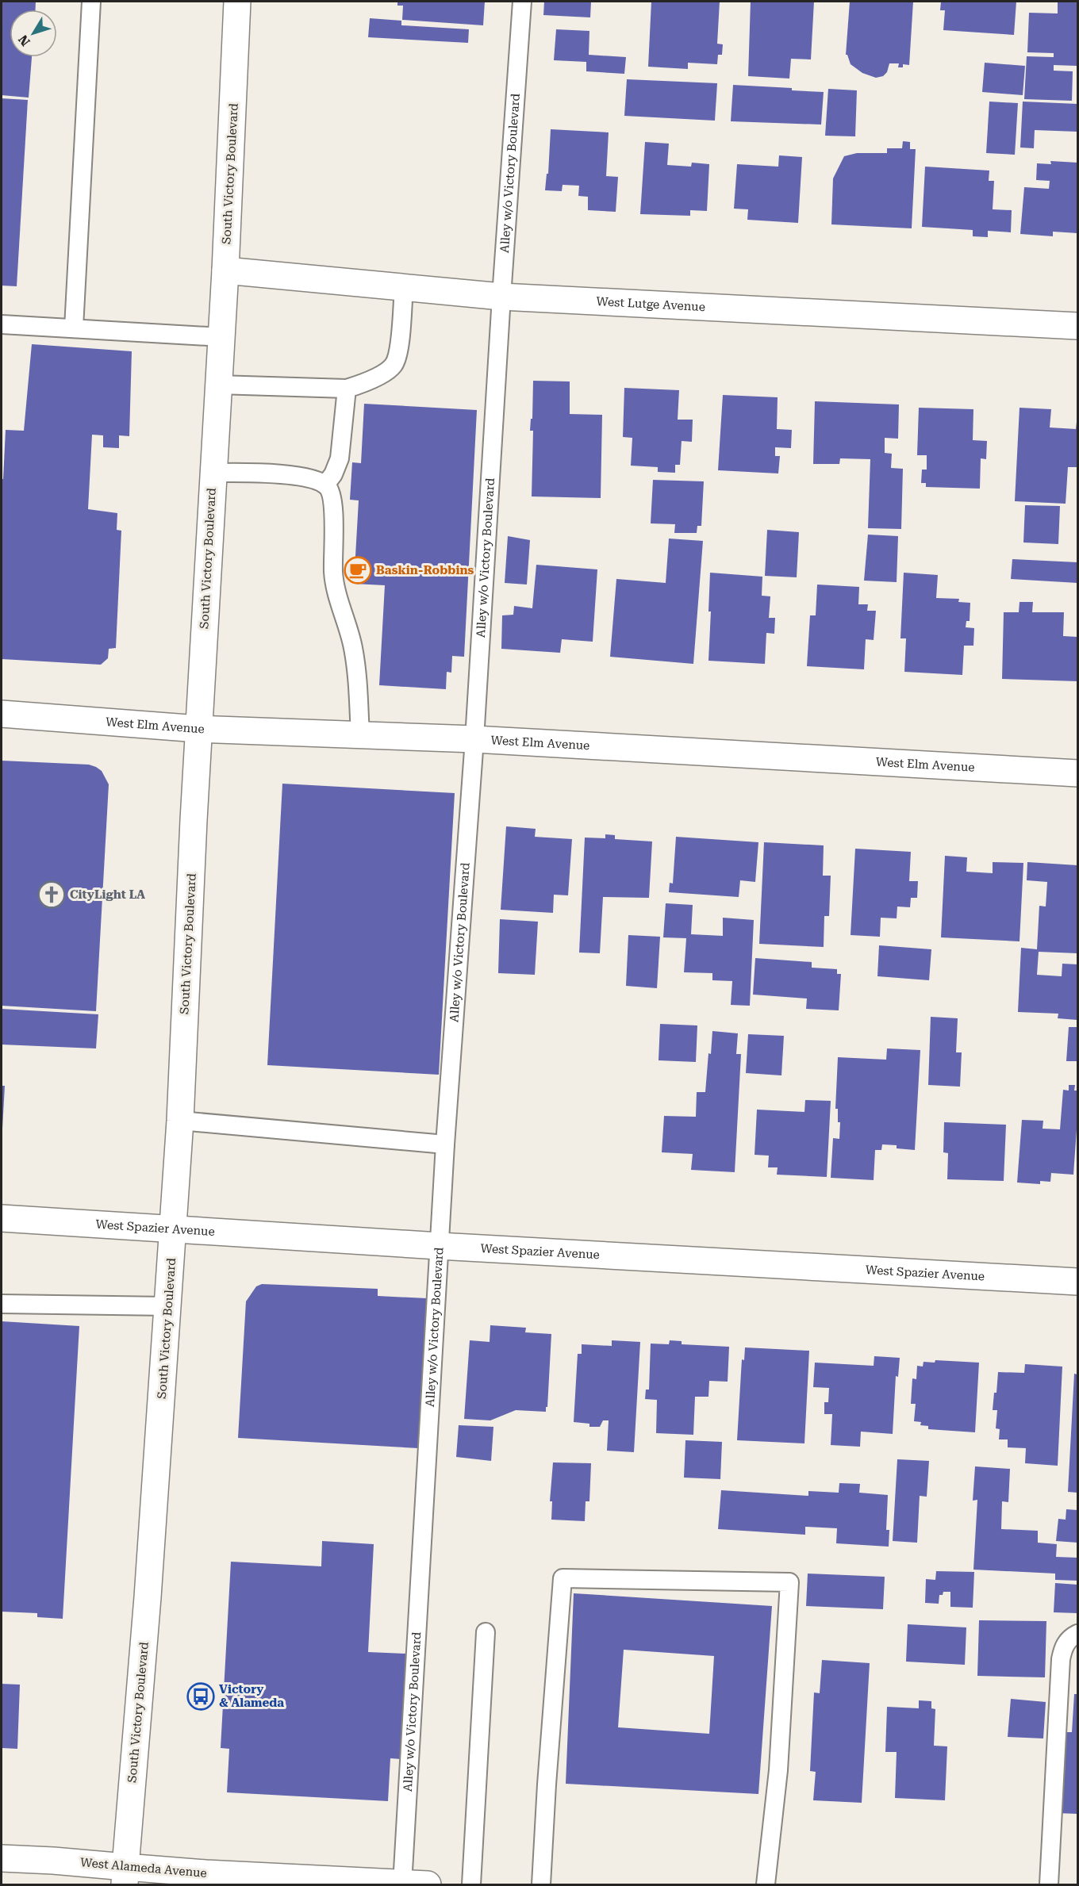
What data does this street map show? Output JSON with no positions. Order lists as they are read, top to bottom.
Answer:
{
  "streets": {
    "street": [
      "South Victory Boulevard",
      "West Lutge Avenue",
      "West Elm Avenue",
      "West Spazier Avenue",
      "West Alameda Avenue"
    ],
    "lane": ["Alley w/o Victory Boulevard"]
  },
  "crossings": [
    ["South Victory Boulevard", "West Lutge Avenue"],
    ["South Victory Boulevard", "West Elm Avenue"],
    ["South Victory Boulevard", "West Spazier Avenue"],
    ["South Victory Boulevard", "West Alameda Avenue"],
    ["Alley w/o Victory Boulevard", "West Lutge Avenue"],
    ["Alley w/o Victory Boulevard", "West Elm Avenue"],
    ["Alley w/o Victory Boulevard", "West Spazier Avenue"],
    ["Alley w/o Victory Boulevard", "West Alameda Avenue"]
  ],
  "places": {
    "cafe": ["Baskin-Robbins"],
    "church": ["CityLight LA"],
    "bus stop": ["Victory & Alameda"]
  },
  "north": "bottom left"
}
